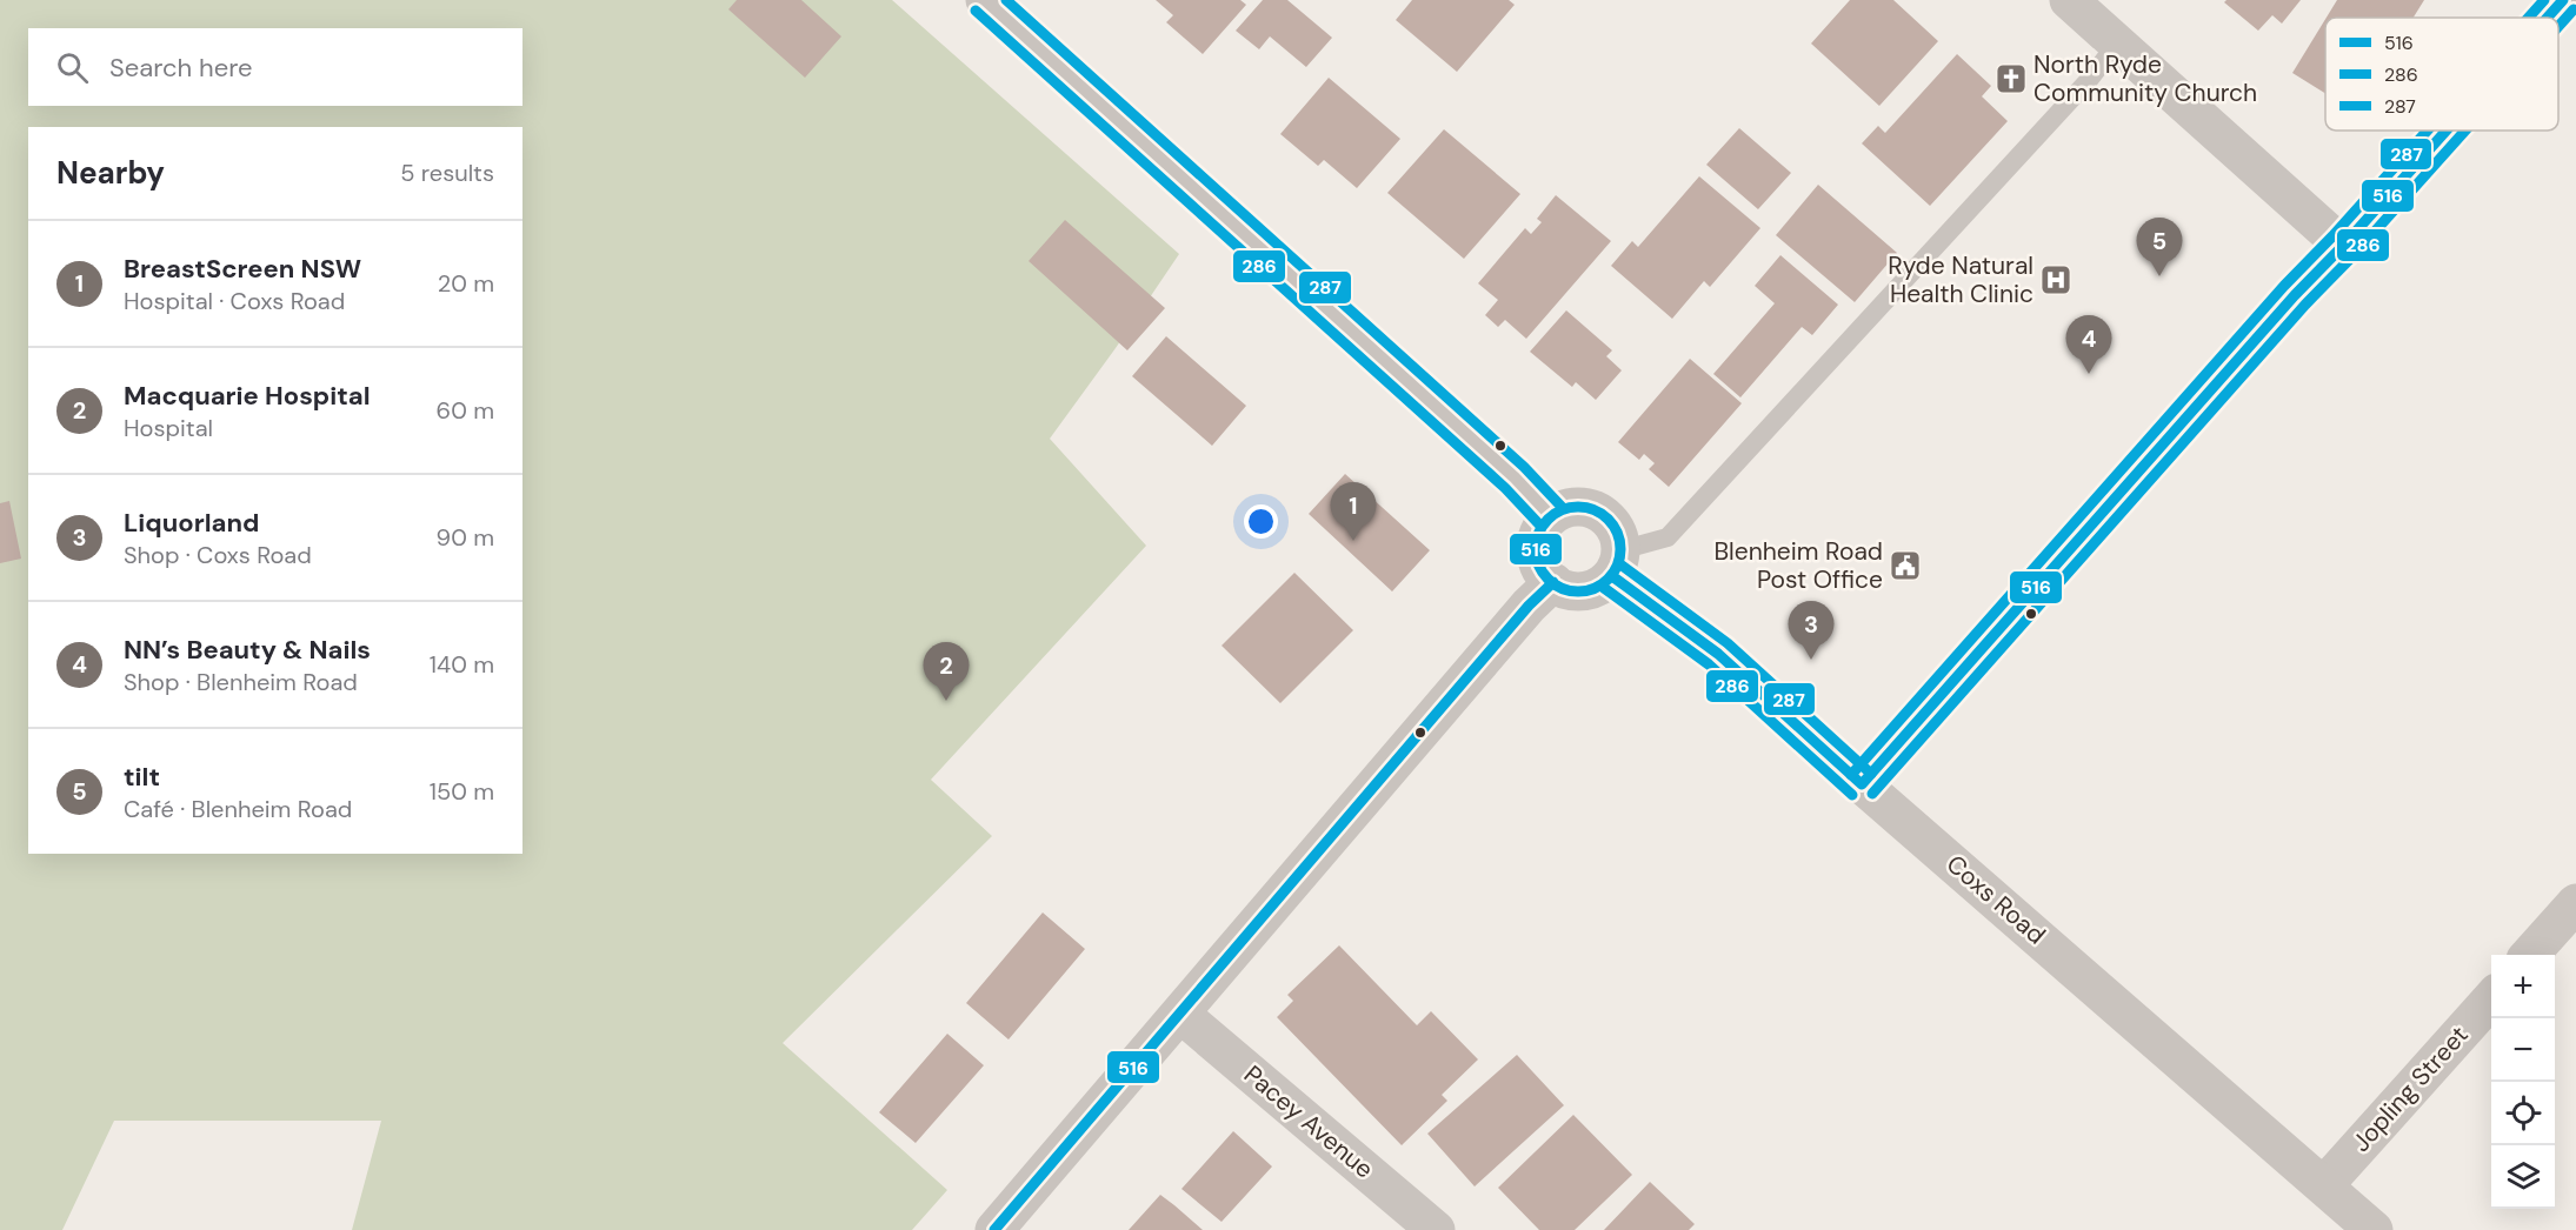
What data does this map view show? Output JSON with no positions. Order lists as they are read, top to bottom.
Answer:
{
  "streets": {
    "street": ["Coxs Road", "Jopling Street", "Pacey Avenue"]
  },
  "crossings": [
    ["Coxs Road", "Jopling Street"]
  ],
  "places": {
    "church": ["North Ryde Community Church"],
    "hospital": ["Ryde Natural Health Clinic"],
    "public building": ["Blenheim Road Post Office"]
  },
  "lines": ["transit line 516", "transit line 287", "transit line 286"],
  "legend": ["516", "286", "287"],
  "page": {
    "search": "Search here",
    "heading": ["Nearby", "5 results"],
    "pins": [
      "5",
      "4",
      "1",
      "3",
      "2"
    ],
    "list": [
      {
        "mark": "1",
        "name": "BreastScreen NSW",
        "note": "Hospital · Coxs Road",
        "value": "20 m"
      },
      {
        "mark": "2",
        "name": "Macquarie Hospital",
        "note": "Hospital",
        "value": "60 m"
      },
      {
        "mark": "3",
        "name": "Liquorland",
        "note": "Shop · Coxs Road",
        "value": "90 m"
      },
      {
        "mark": "4",
        "name": "NN’s Beauty & Nails",
        "note": "Shop · Blenheim Road",
        "value": "140 m"
      },
      {
        "mark": "5",
        "name": "tilt",
        "note": "Café · Blenheim Road",
        "value": "150 m"
      }
    ],
    "map_buttons": ["+", "−"]
  }
}
